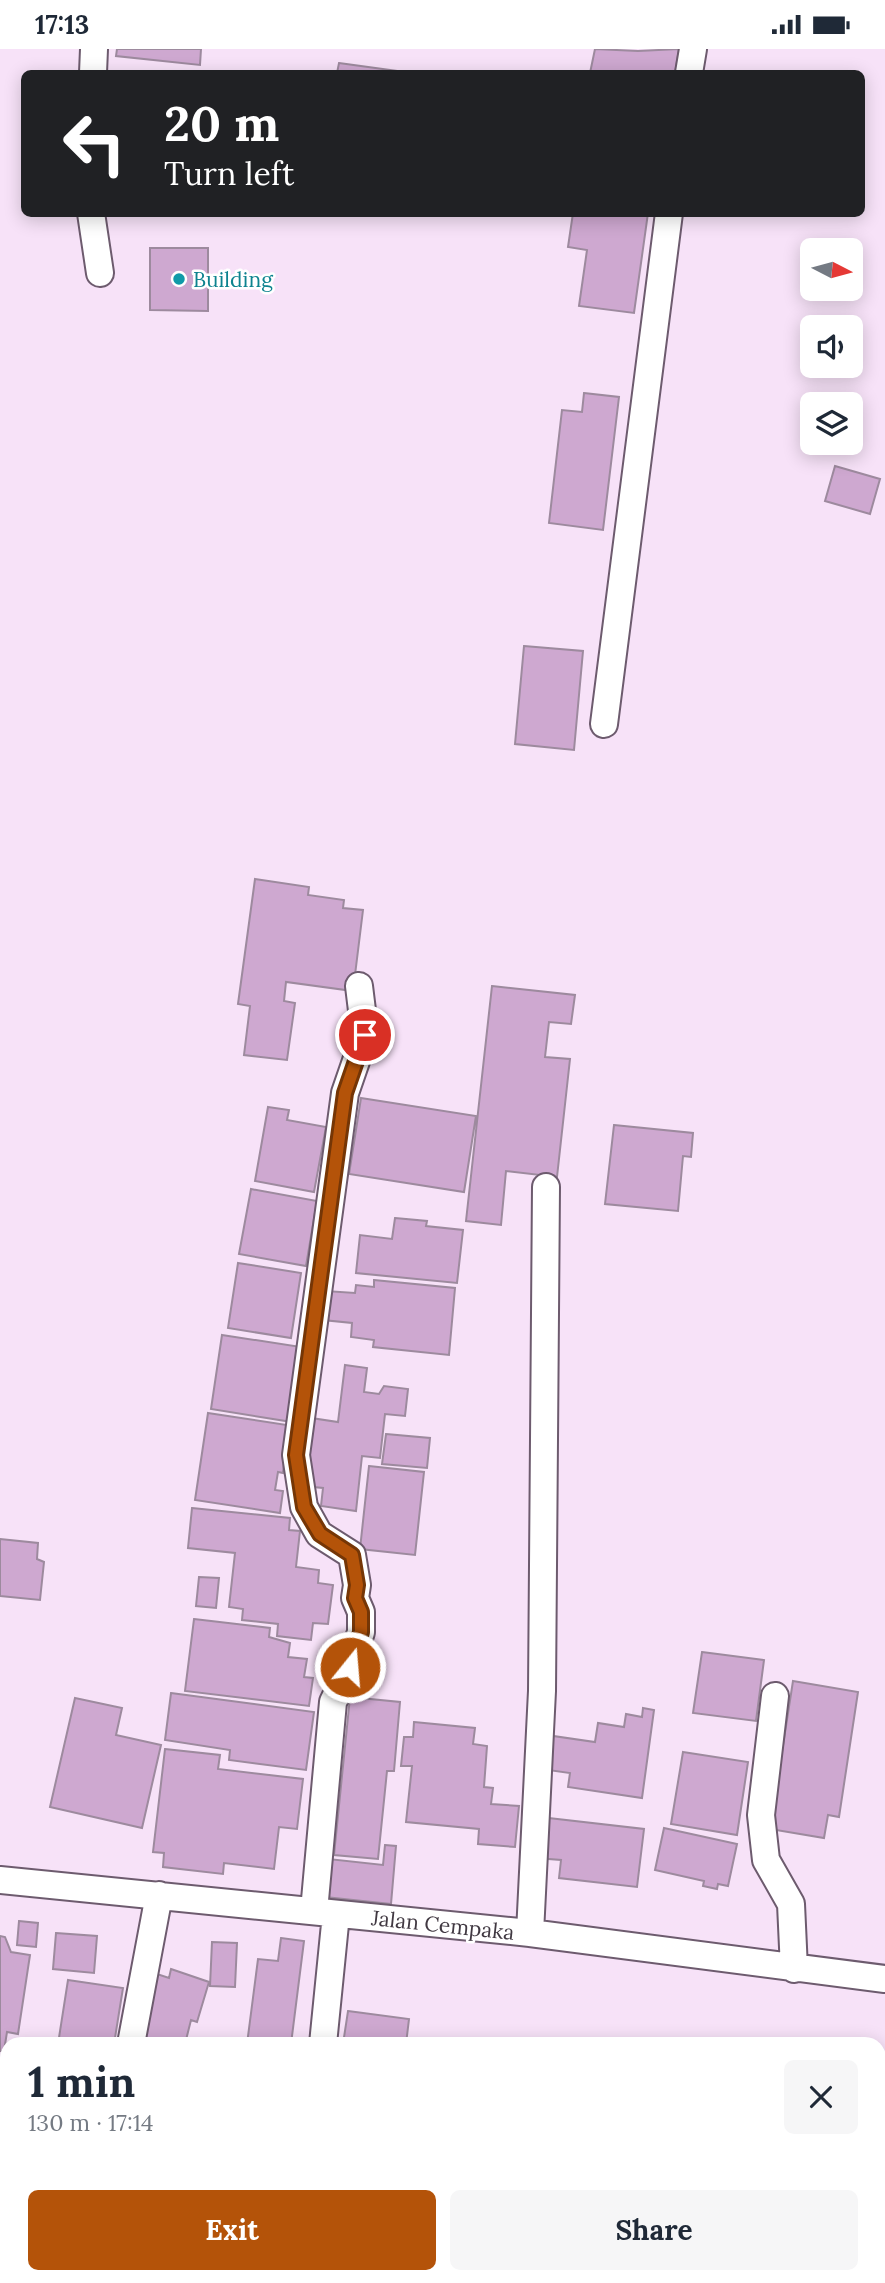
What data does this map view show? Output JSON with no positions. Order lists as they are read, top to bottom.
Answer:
{
  "streets": {
    "street": ["Jalan Cempaka"]
  },
  "places": ["Building"],
  "north": "right",
  "page": {
    "status": "17:13",
    "turn": ["20 m", "Turn left"],
    "heading": ["1 min", "130 m · 17:14"],
    "buttons": ["Exit", "Share"]
  }
}
